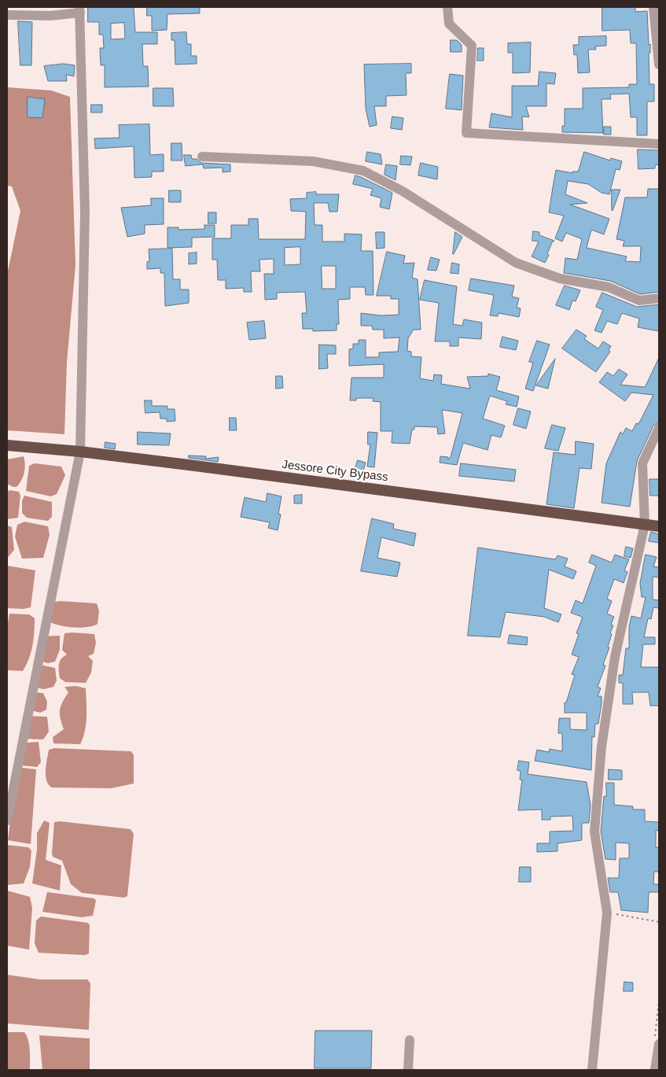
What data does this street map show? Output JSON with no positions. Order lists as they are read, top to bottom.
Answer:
{
  "streets": {
    "highway": ["Jessore City Bypass"]
  }
}
